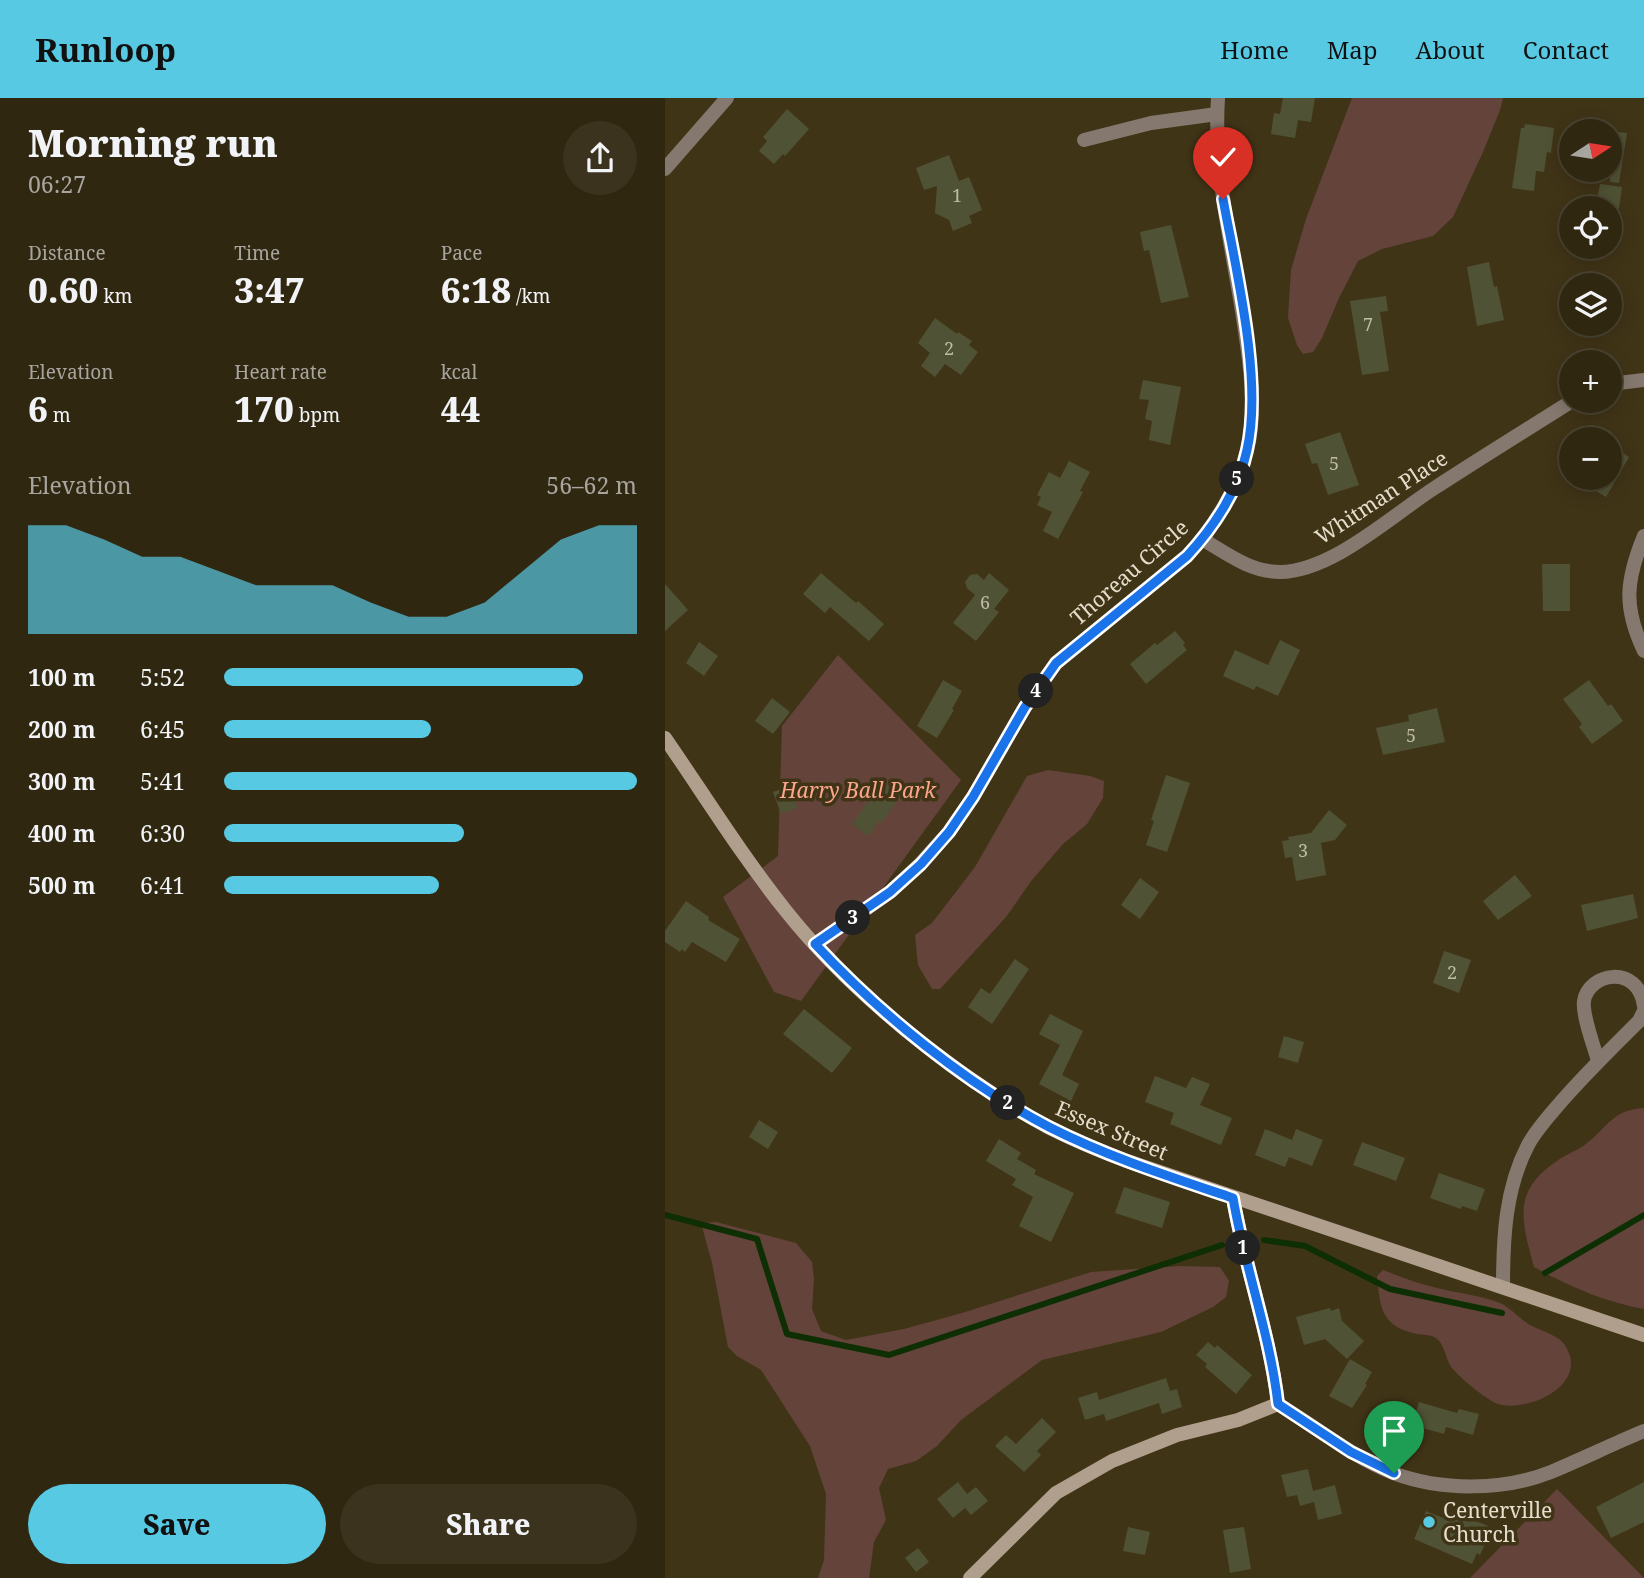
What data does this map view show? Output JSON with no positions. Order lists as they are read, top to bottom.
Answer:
{
  "streets": {
    "main road": ["Essex Street"],
    "street": ["Whitman Place", "Thoreau Circle"]
  },
  "crossings": [
    ["Whitman Place", "Thoreau Circle"],
    ["Thoreau Circle", "Essex Street"]
  ],
  "parks": ["Harry Ball Park"],
  "places": ["Centerville Church"],
  "house_numbers": [
    "1",
    "7",
    "2",
    "5",
    "6",
    "5",
    "3",
    "2"
  ],
  "north": "right",
  "page": {
    "header": "Runloop",
    "nav": [
      "Home",
      "Map",
      "About",
      "Contact"
    ],
    "heading": ["Morning run", "06:27"],
    "map_buttons": ["+", "−"],
    "stats": [
      ["Distance", "0.60 km"],
      ["Time", "3:47"],
      ["Pace", "6:18 /km"],
      ["Elevation", "6 m"],
      ["Heart rate", "170 bpm"],
      ["kcal", "44"]
    ],
    "chart": ["Elevation", "56–62 m"],
    "pins": [
      "5",
      "4",
      "3",
      "2",
      "1"
    ],
    "list": [
      {
        "name": "100 m",
        "note": "5:52"
      },
      {
        "name": "200 m",
        "note": "6:45"
      },
      {
        "name": "300 m",
        "note": "5:41"
      },
      {
        "name": "400 m",
        "note": "6:30"
      },
      {
        "name": "500 m",
        "note": "6:41"
      }
    ],
    "buttons": ["Save", "Share"]
  }
}
